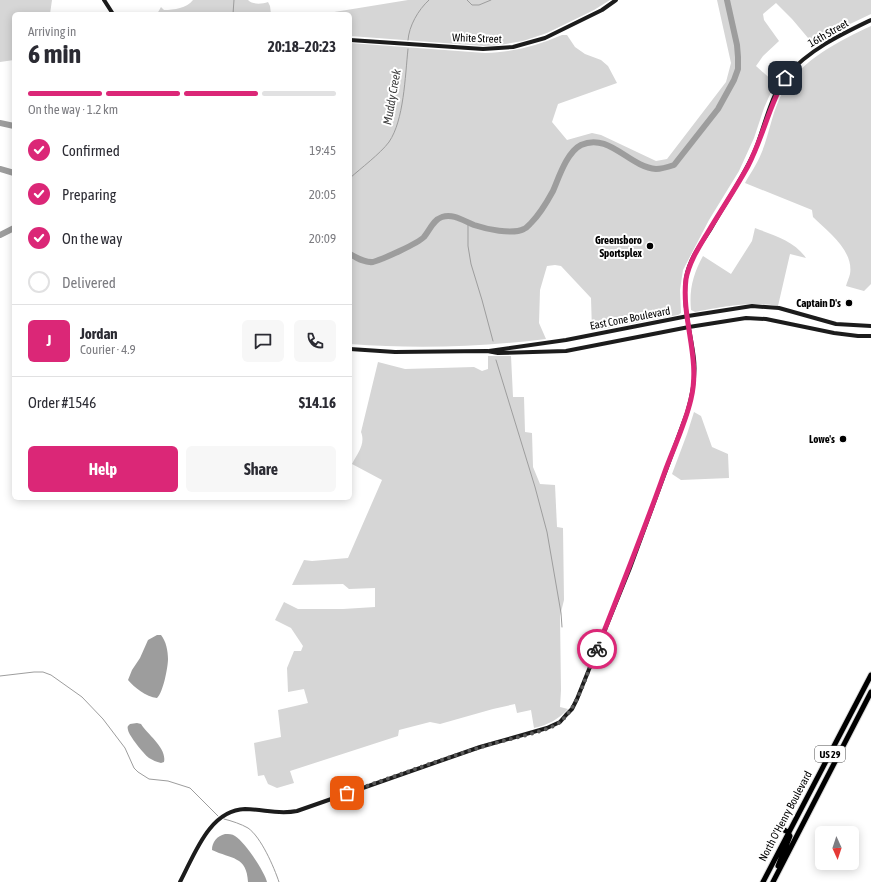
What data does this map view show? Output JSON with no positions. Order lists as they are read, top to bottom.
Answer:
{
  "streets": {
    "highway": ["US 29", "North O'Henry Boulevard"],
    "street": ["16th Street", "White Street", "East Cone Boulevard"]
  },
  "crossings": [
    ["16th Street", "East Cone Boulevard"]
  ],
  "water": ["Muddy Creek"],
  "places": ["Greensboro Sportsplex", "Captain D's", "Lowe's"],
  "north": "bottom",
  "page": {
    "heading": ["6 min", "Arriving in", "20:18–20:23"],
    "panel": [
      "Jordan",
      "Courier · 4.9",
      "Order #1546",
      "$14.16"
    ],
    "bar": "On the way · 1.2 km",
    "list": [
      ["Confirmed", "19:45"],
      ["Preparing", "20:05"],
      ["On the way", "20:09"],
      "Delivered"
    ],
    "round": "J",
    "buttons": ["Help", "Share"]
  }
}
